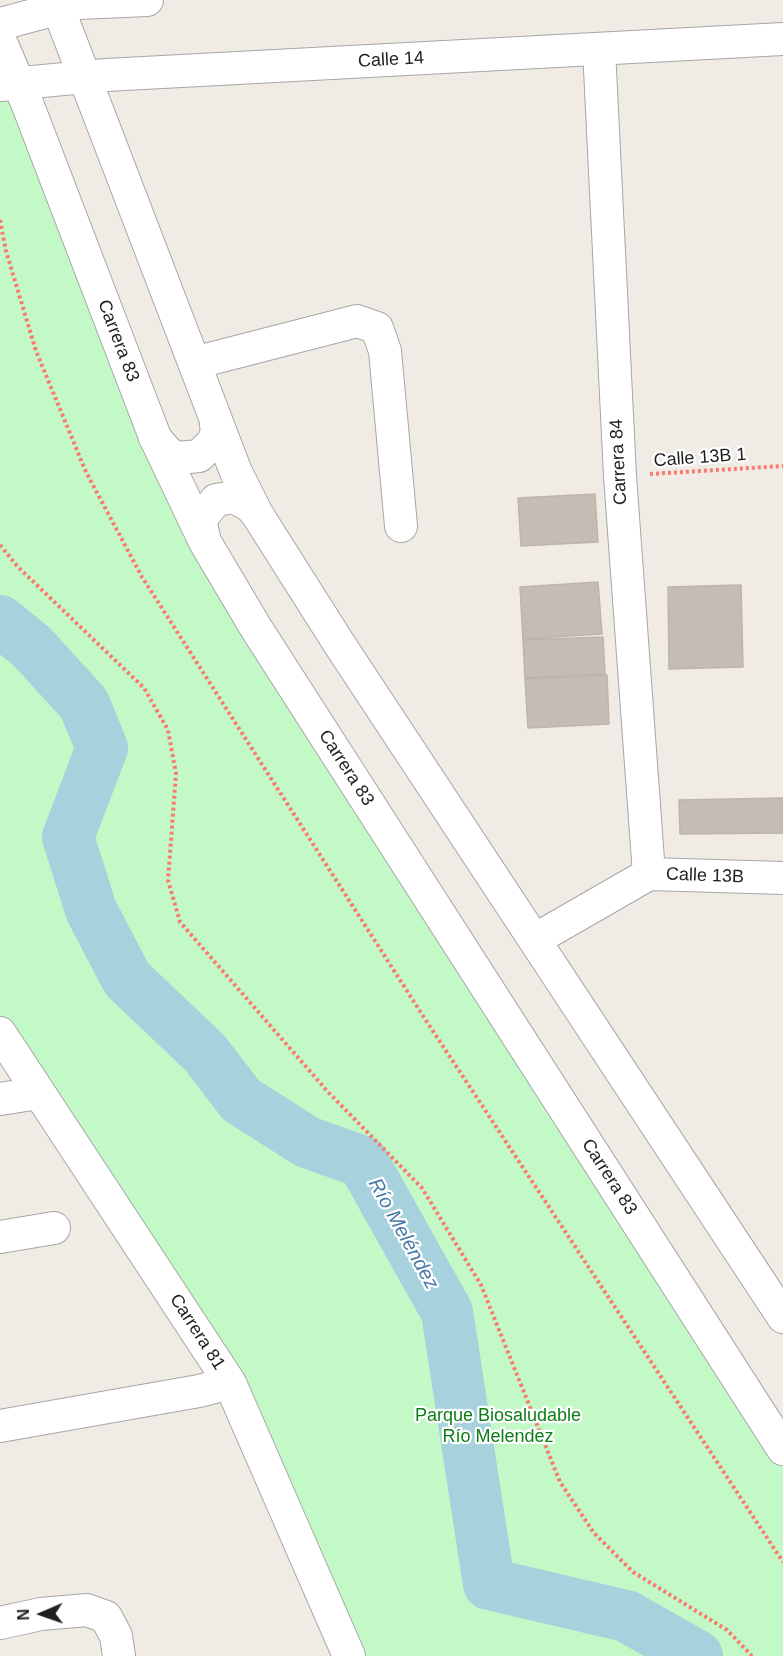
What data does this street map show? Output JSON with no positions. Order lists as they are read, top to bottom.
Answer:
{
  "streets": {
    "street": [
      "Calle 14",
      "Carrera 83",
      "Carrera 84",
      "Calle 13B",
      "Carrera 81"
    ],
    "path": ["Calle 13B 1"]
  },
  "crossings": [
    ["Calle 14", "Carrera 83"],
    ["Calle 14", "Carrera 84"],
    ["Calle 13B 1", "Carrera 84"],
    ["Carrera 84", "Calle 13B"]
  ],
  "water": ["Río Meléndez"],
  "parks": ["Parque Biosaludable Río Melendez"],
  "north": "left"
}
